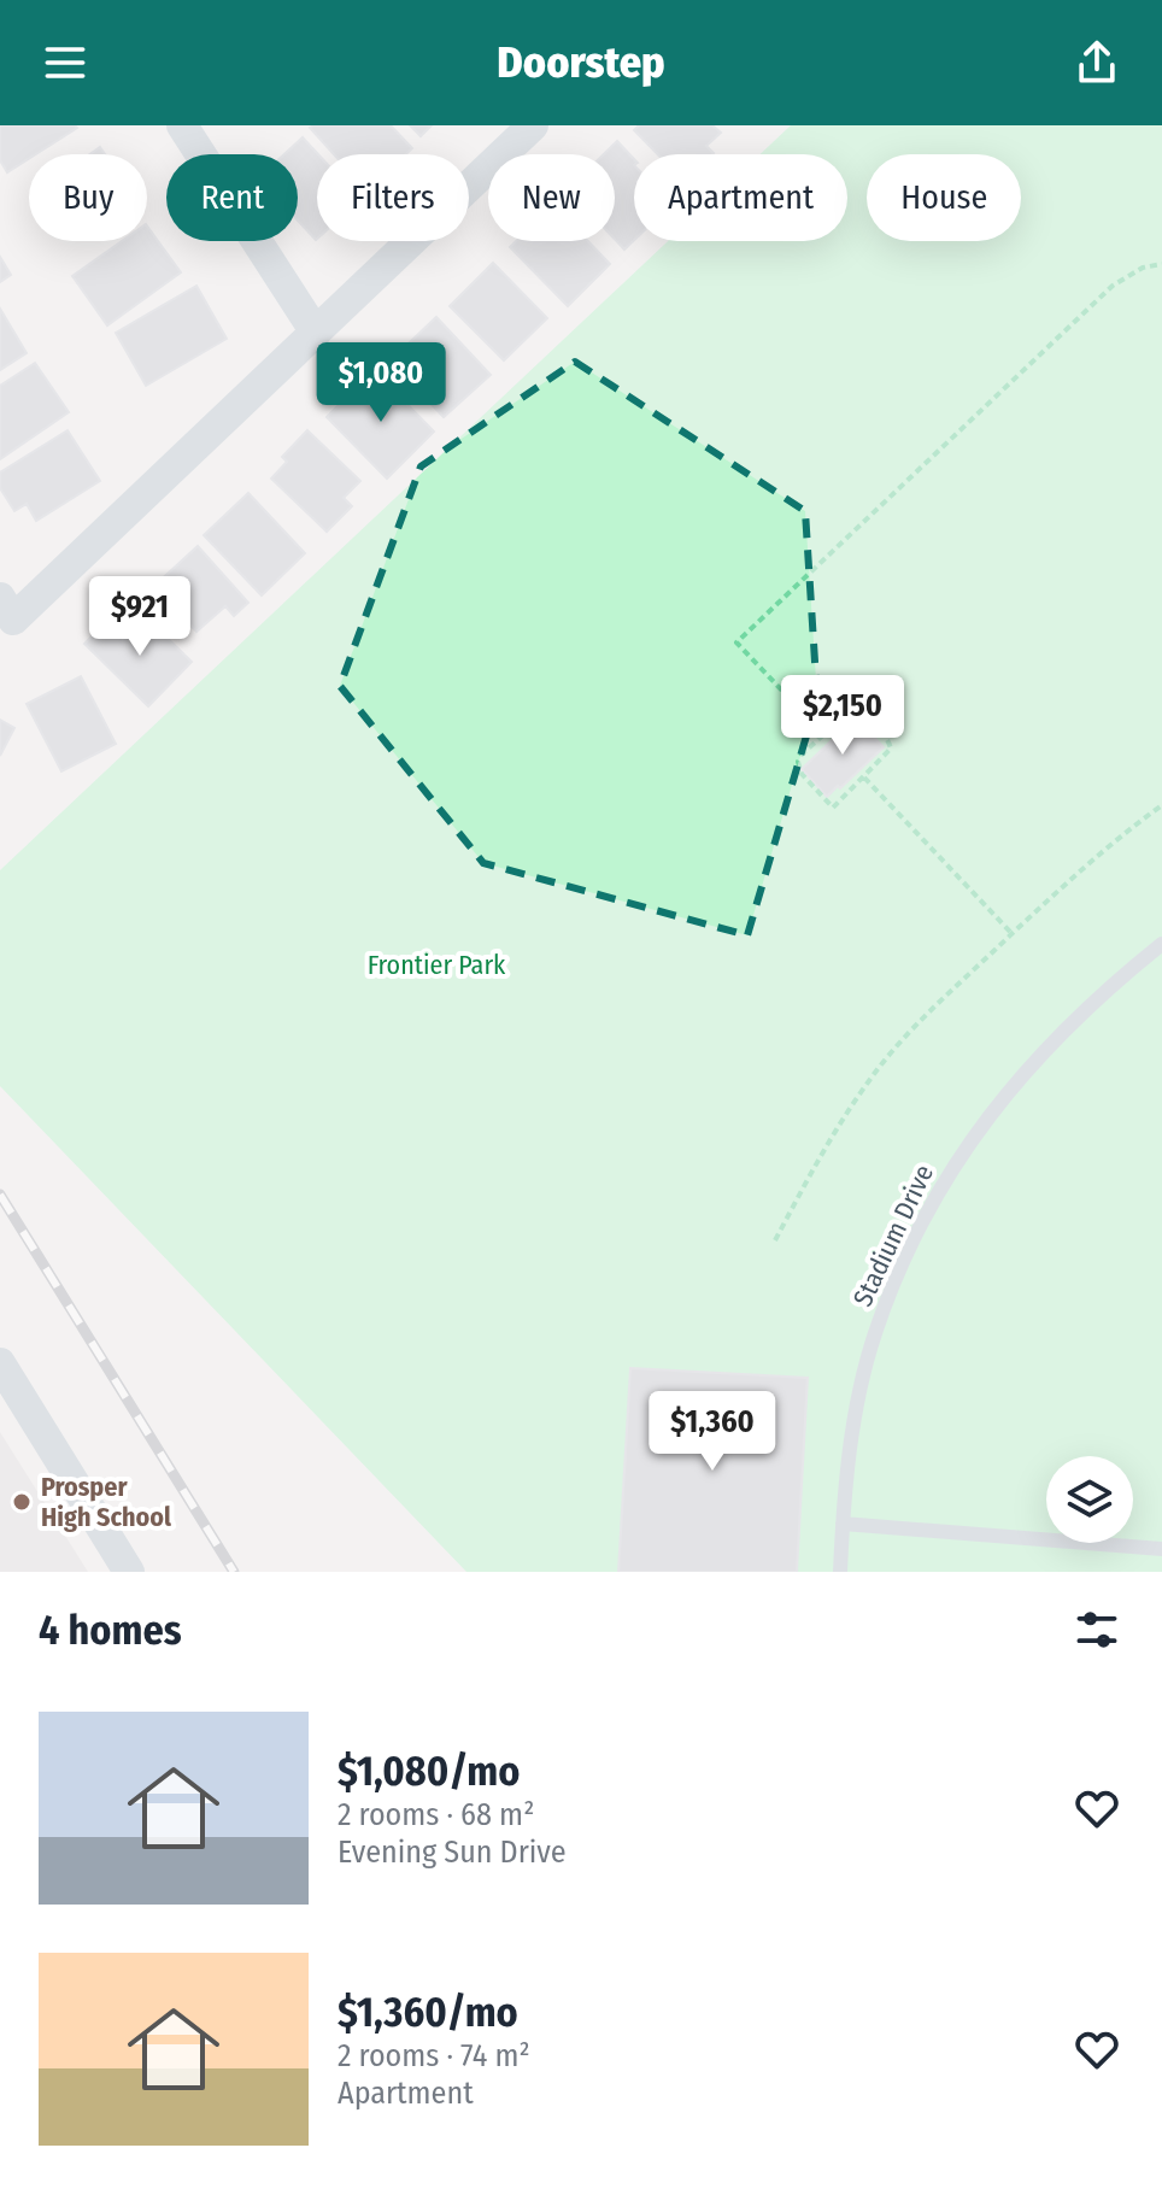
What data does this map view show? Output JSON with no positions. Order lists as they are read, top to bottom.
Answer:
{
  "streets": {
    "lane": ["Stadium Drive"]
  },
  "parks": ["Frontier Park"],
  "places": ["Prosper High School"],
  "page": {
    "header": "Doorstep",
    "chip": [
      "Buy",
      "Rent",
      "Filters",
      "New",
      "Apartment",
      "House"
    ],
    "price": [
      "$1,080",
      "$921",
      "$2,150",
      "$1,360"
    ],
    "heading": "4 homes",
    "list": [
      {
        "name": "$1,080/mo",
        "note": "2 rooms · 68 m² · Evening Sun Drive"
      },
      {
        "name": "$1,360/mo",
        "note": "2 rooms · 74 m² · Apartment"
      }
    ]
  }
}
